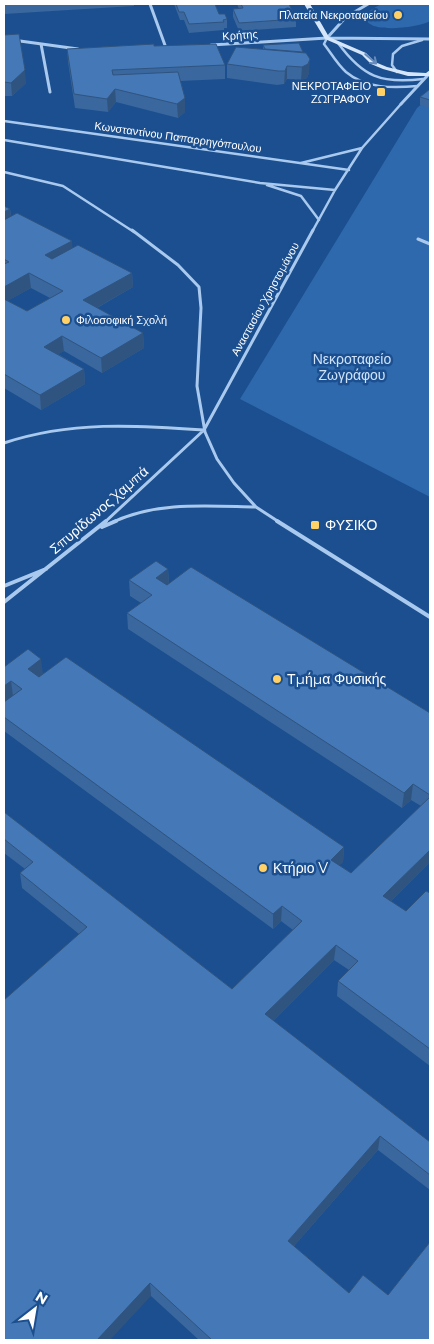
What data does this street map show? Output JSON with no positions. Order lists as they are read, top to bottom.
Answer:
{
  "streets": {
    "street": ["Κρήτης"],
    "lane": ["Κωνσταντίνου Παπαρρηγόπουλου", "Αναστασίου Χρηστομάνου", "Σπυρίδωνος Χαμπά"]
  },
  "crossings": [
    ["Κωνσταντίνου Παπαρρηγόπουλου", "Αναστασίου Χρηστομάνου"],
    ["Αναστασίου Χρηστομάνου", "Σπυρίδωνος Χαμπά"]
  ],
  "parks": ["Νεκροταφείο Ζωγράφου"],
  "places": {
    "other": [
      "Πλατεία Νεκροταφείου",
      "Φιλοσοφική Σχολή",
      "Τμήμα Φυσικής",
      "Κτήριο V"
    ],
    "transit": ["ΝΕΚΡΟΤΑΦΕΙΟ ΖΩΓΡΑΦΟΥ", "ΦΥΣΙΚΟ"]
  },
  "north": "top right"
}
